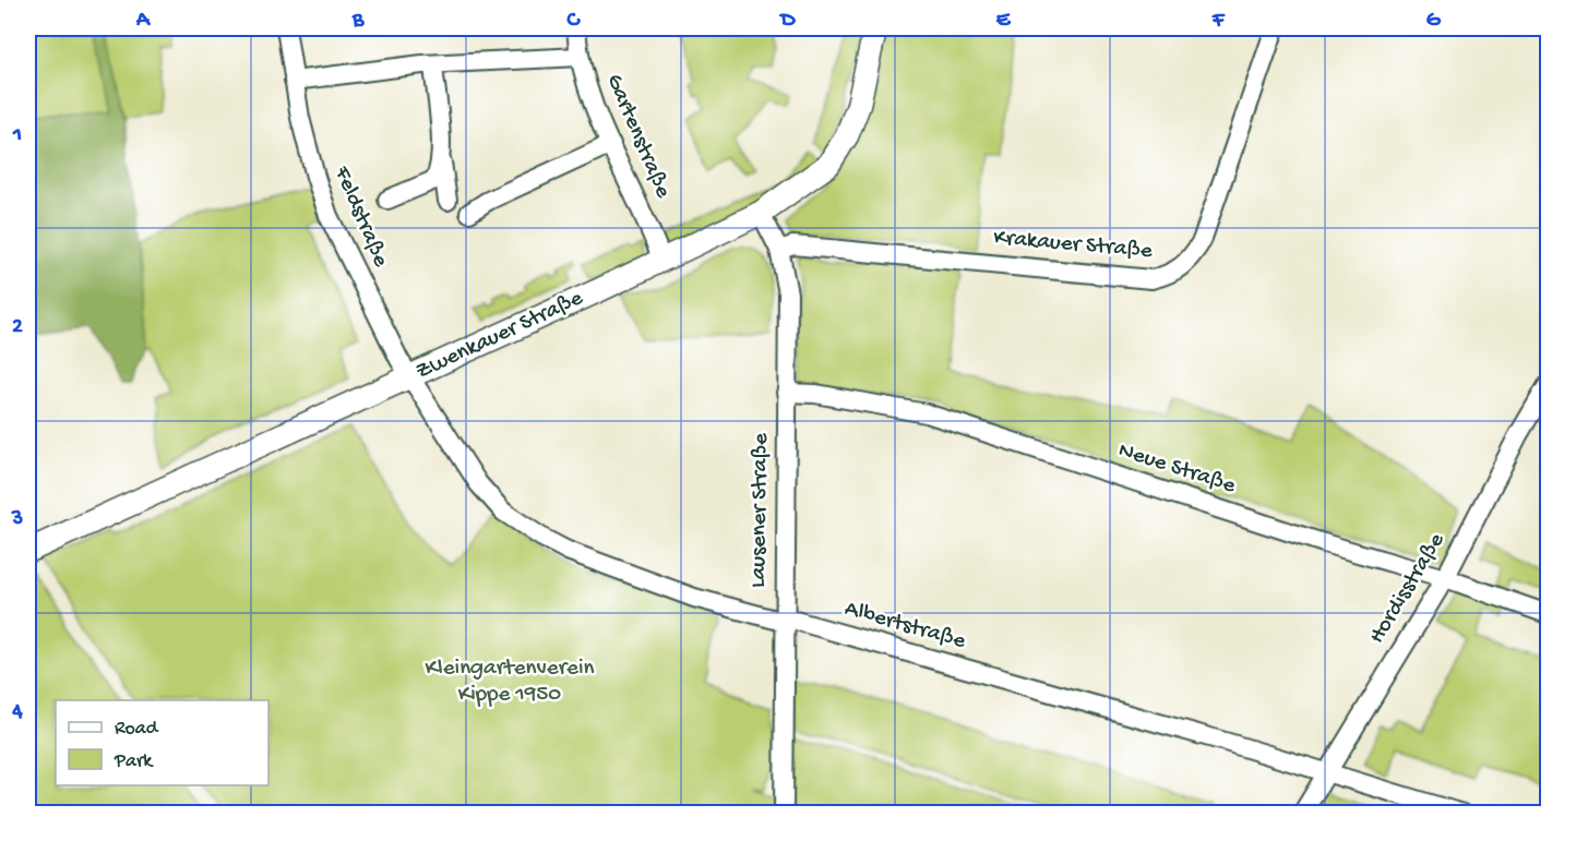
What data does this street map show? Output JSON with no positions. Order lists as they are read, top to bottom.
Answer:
{
  "streets": {
    "main road": ["Zwenkauer Straße"],
    "street": [
      "Gartenstraße",
      "Feldstraße",
      "Krakauer Straße",
      "Neue Straße",
      "Lausener Straße",
      "Hordisstraße",
      "Albertstraße"
    ]
  },
  "crossings": [
    ["Gartenstraße", "Zwenkauer Straße"],
    ["Feldstraße", "Zwenkauer Straße"],
    ["Feldstraße", "Albertstraße"],
    ["Krakauer Straße", "Lausener Straße"],
    ["Zwenkauer Straße", "Lausener Straße"],
    ["Zwenkauer Straße", "Albertstraße"],
    ["Neue Straße", "Lausener Straße"],
    ["Neue Straße", "Hordisstraße"],
    ["Lausener Straße", "Albertstraße"],
    ["Hordisstraße", "Albertstraße"]
  ],
  "parks": ["Kleingartenverein Kippe 1950"],
  "legend": ["Road", "Park"],
  "grid": {
    "columns": [
      "A",
      "B",
      "C",
      "D",
      "E",
      "F",
      "G"
    ],
    "rows": [
      "1",
      "2",
      "3",
      "4"
    ]
  }
}
